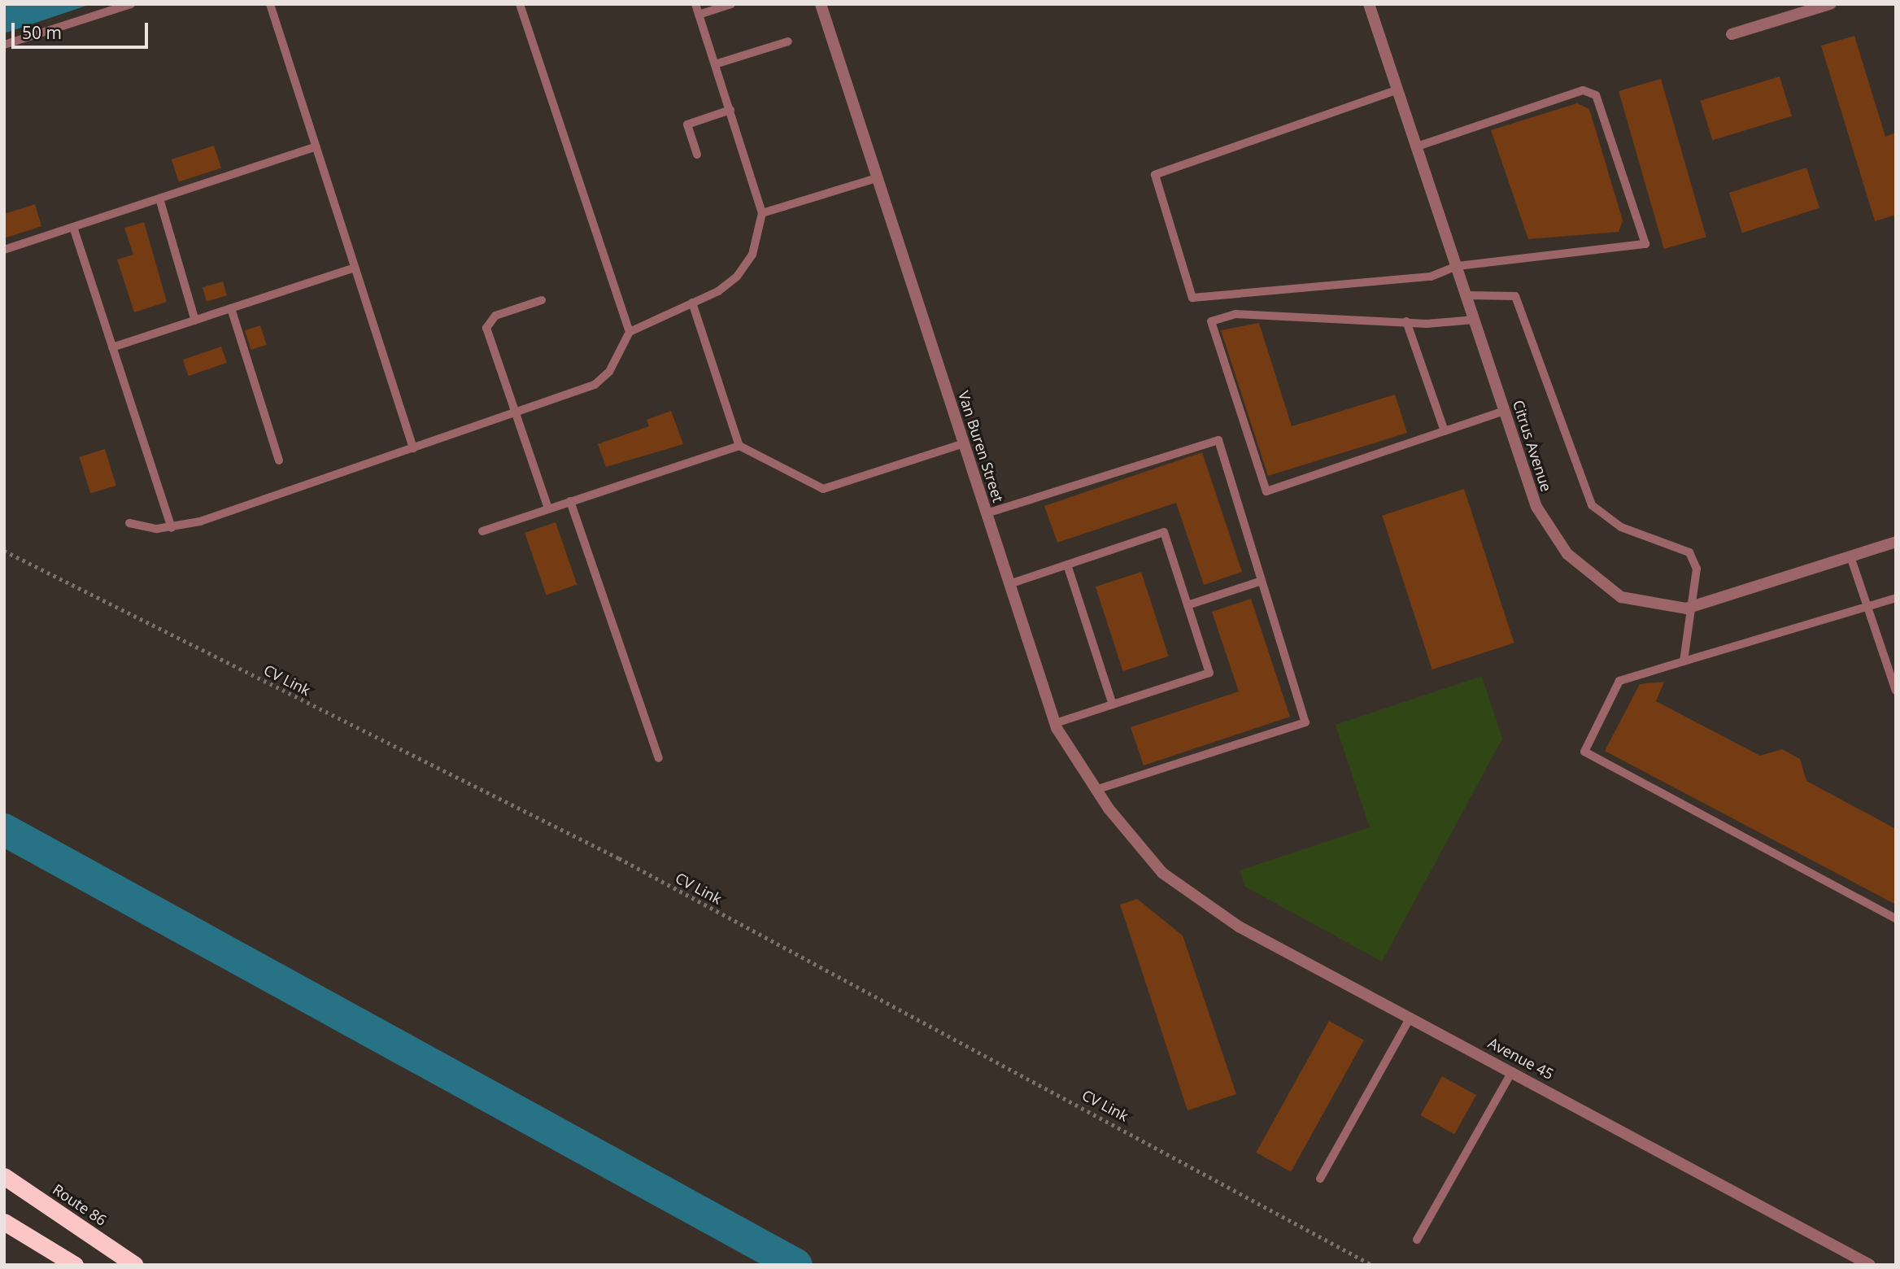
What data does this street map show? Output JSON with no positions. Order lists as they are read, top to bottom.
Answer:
{
  "streets": {
    "highway": ["Route 86"],
    "street": ["Citrus Avenue", "Van Buren Street", "Avenue 45"],
    "path": ["CV Link"]
  },
  "crossings": [
    ["Van Buren Street", "Avenue 45"]
  ],
  "scale_bar": "50 m"
}
